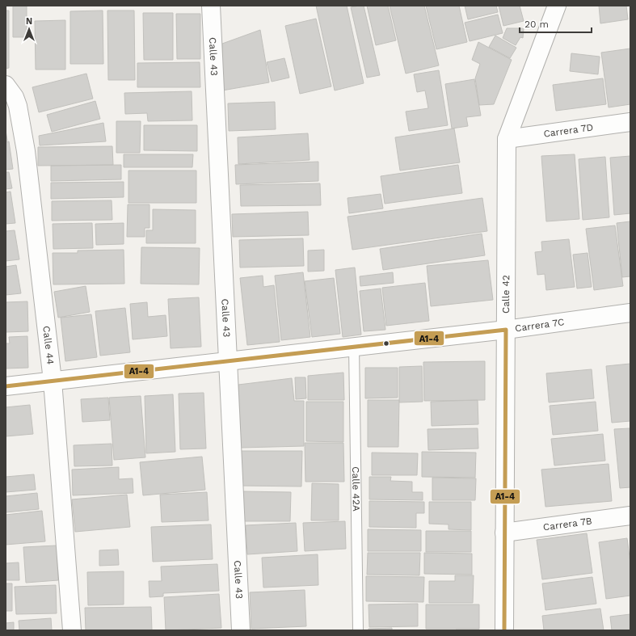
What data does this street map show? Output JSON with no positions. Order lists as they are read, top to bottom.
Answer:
{
  "streets": {
    "street": [
      "Calle 43",
      "Carrera 7D",
      "Calle 42",
      "Carrera 7C",
      "Calle 44",
      "Carrera 7B"
    ],
    "lane": ["Calle 42A"]
  },
  "crossings": [
    ["Calle 43", "Carrera 7C"],
    ["Carrera 7D", "Calle 42"],
    ["Calle 42", "Carrera 7C"],
    ["Calle 42", "Carrera 7B"],
    ["Carrera 7C", "Calle 44"],
    ["Carrera 7C", "Calle 42A"]
  ],
  "lines": ["transit line A1-4"],
  "scale_bar": "20 m",
  "north": "top"
}
